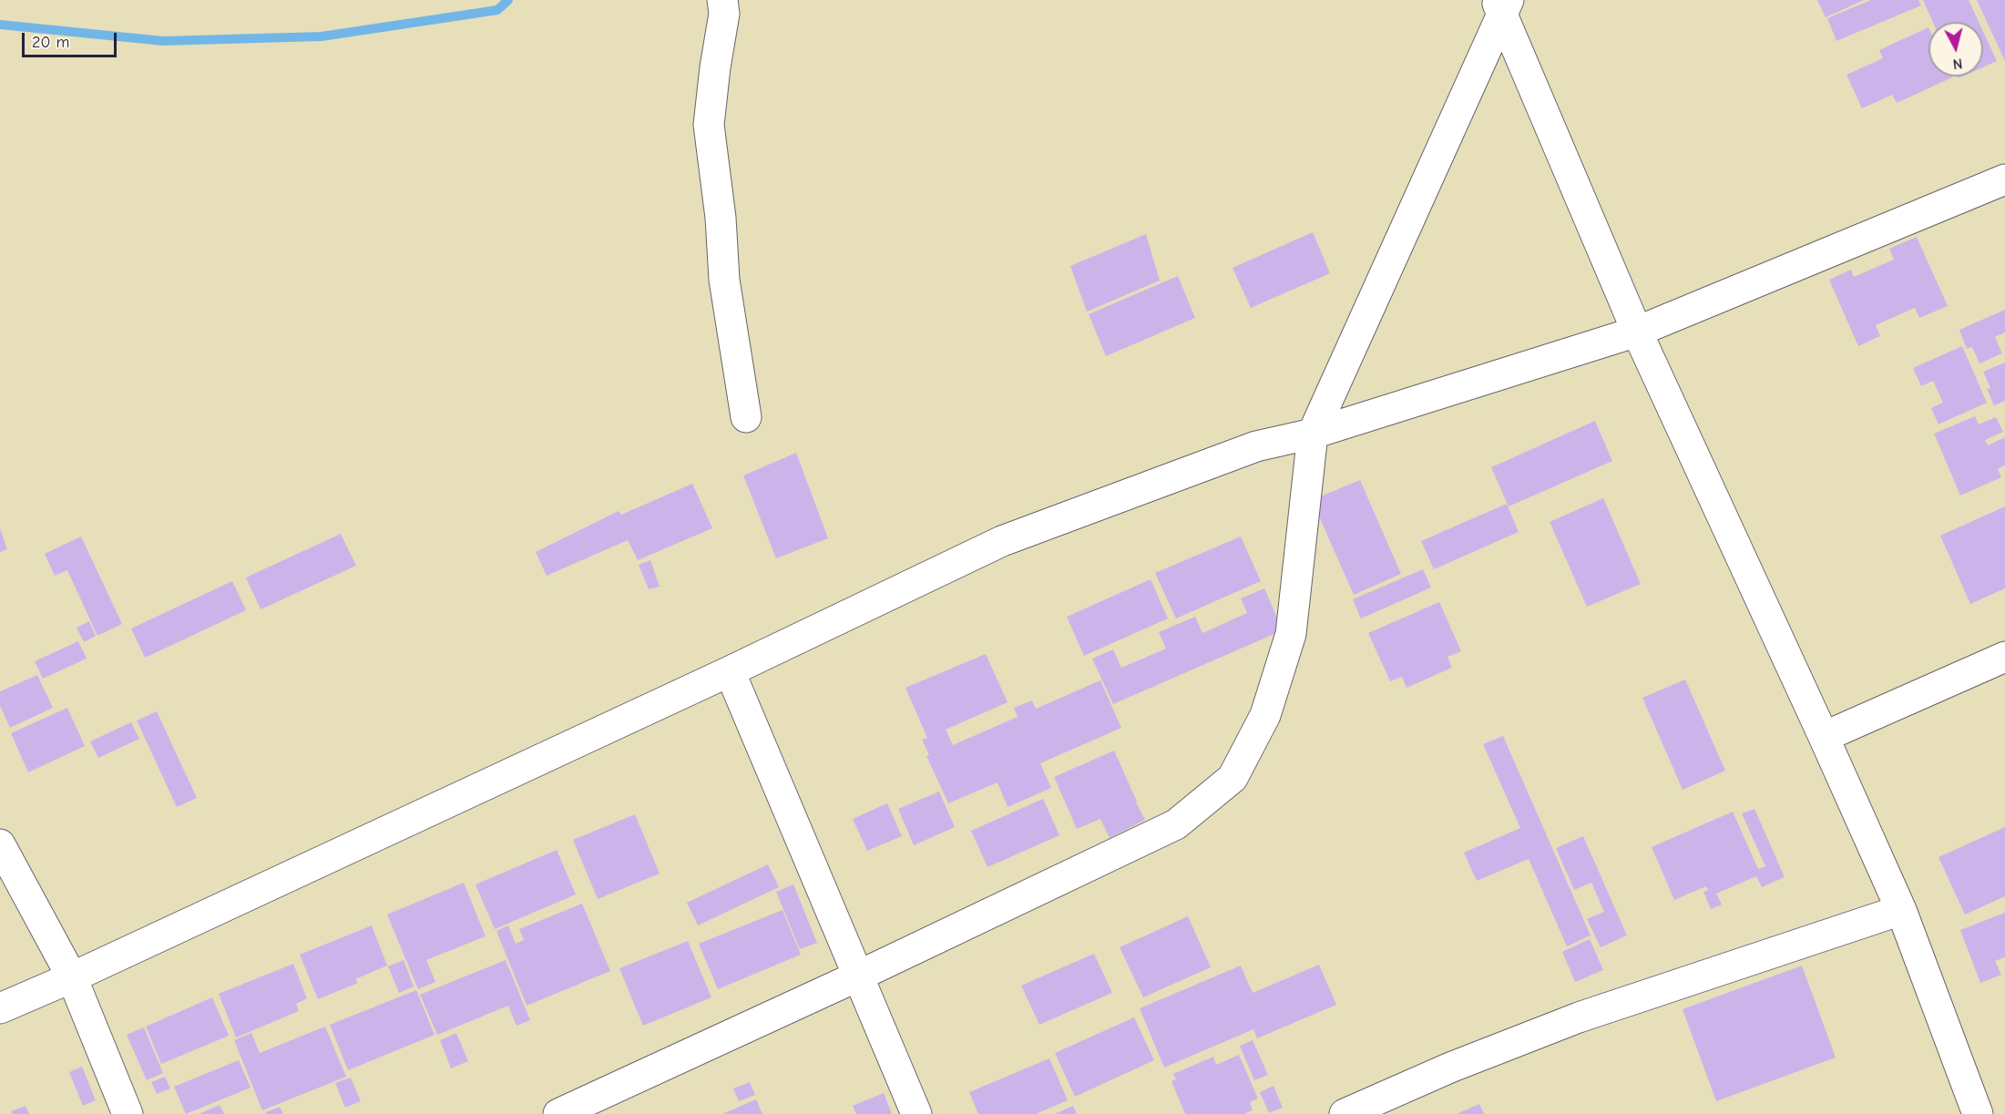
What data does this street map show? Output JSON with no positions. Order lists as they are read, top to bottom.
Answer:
{
  "scale_bar": "20 m",
  "north": "bottom"
}
